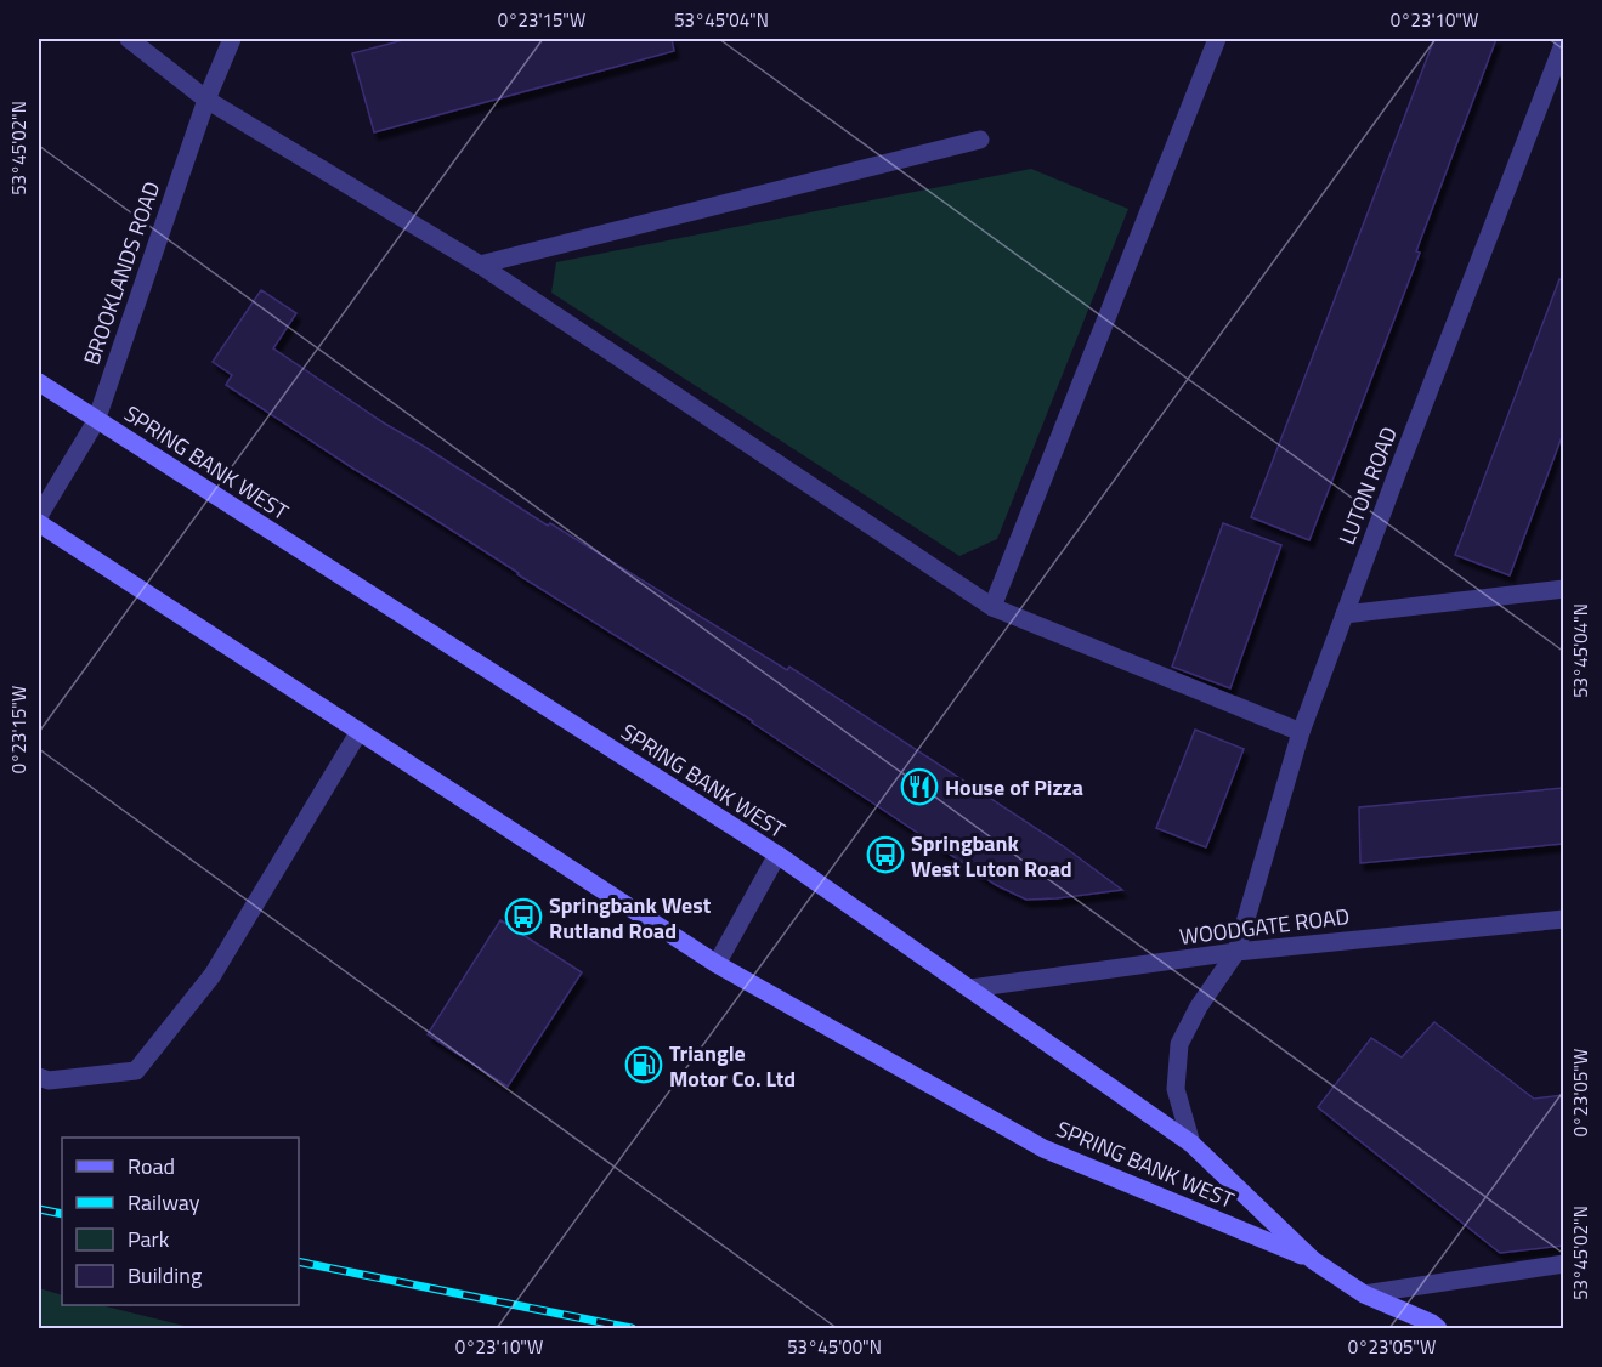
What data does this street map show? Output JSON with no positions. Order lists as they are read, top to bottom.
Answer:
{
  "streets": {
    "street": [
      "BROOKLANDS ROAD",
      "SPRING BANK WEST",
      "LUTON ROAD",
      "WOODGATE ROAD"
    ]
  },
  "crossings": [
    ["BROOKLANDS ROAD", "SPRING BANK WEST"],
    ["SPRING BANK WEST", "LUTON ROAD"],
    ["SPRING BANK WEST", "WOODGATE ROAD"],
    ["LUTON ROAD", "WOODGATE ROAD"]
  ],
  "places": {
    "restaurant": ["House of Pizza"],
    "bus stop": ["Springbank West Luton Road", "Springbank West Rutland Road"],
    "fuel station": ["Triangle Motor Co. Ltd"]
  },
  "legend": [
    "Road",
    "Railway",
    "Park",
    "Building"
  ],
  "coordinates": [
    "0°23'15\"W",
    "53°45'04\"N",
    "0°23'10\"W",
    "53°45'02\"N",
    "0°23'05\"W",
    "53°45'00\"N"
  ]
}
